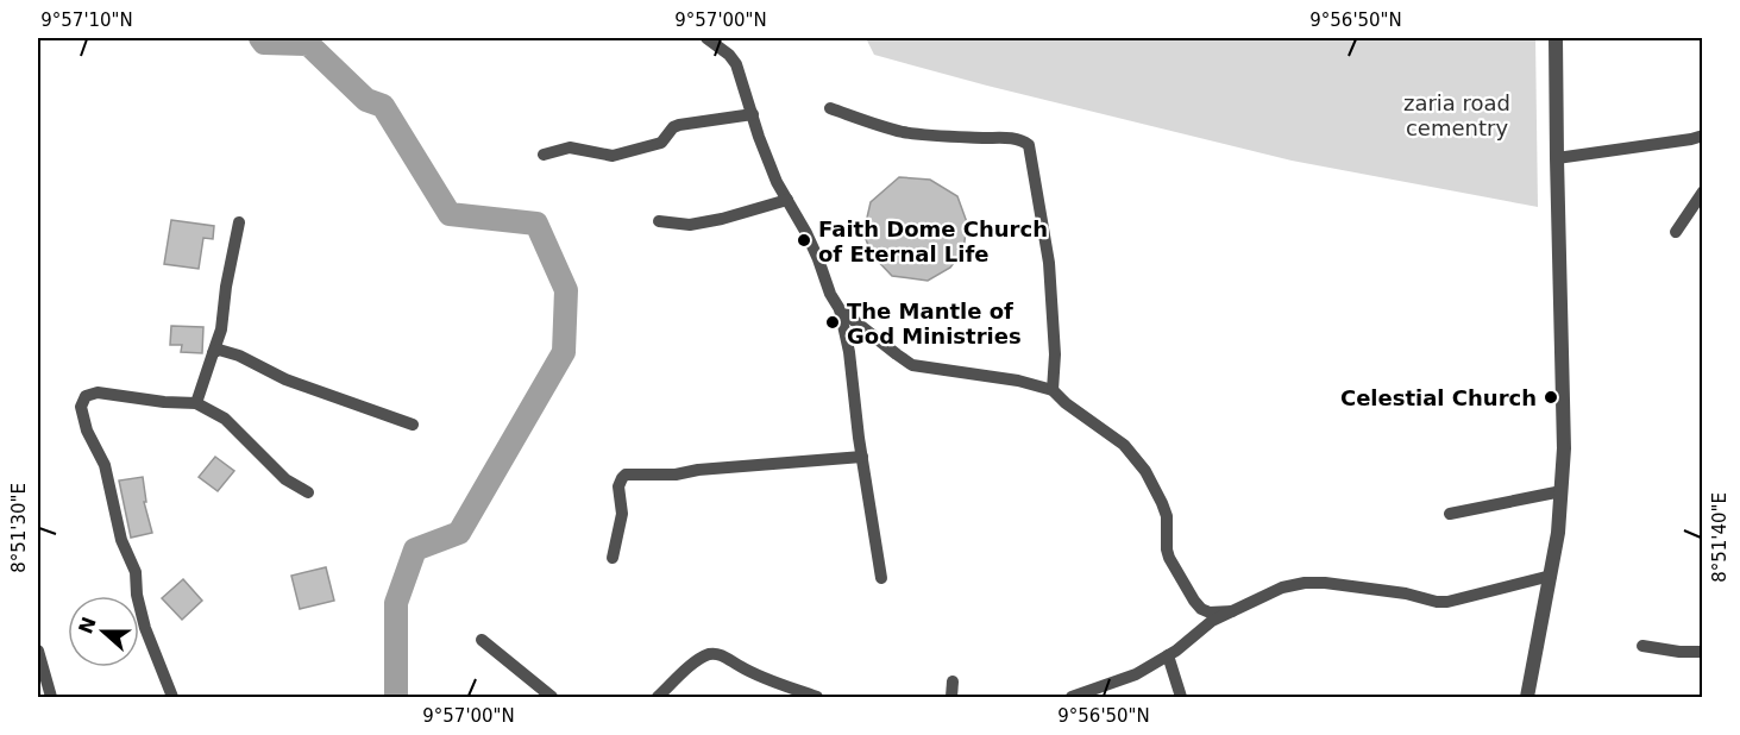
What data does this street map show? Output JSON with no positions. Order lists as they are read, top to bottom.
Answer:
{
  "parks": ["zaria road cementry"],
  "places": ["Faith Dome Church of Eternal Life", "The Mantle of God Ministries", "Celestial Church"],
  "north": "left",
  "coordinates": [
    "9°57'10\"N",
    "9°57'00\"N",
    "9°56'50\"N",
    "8°51'30\"E",
    "8°51'40\"E"
  ]
}
